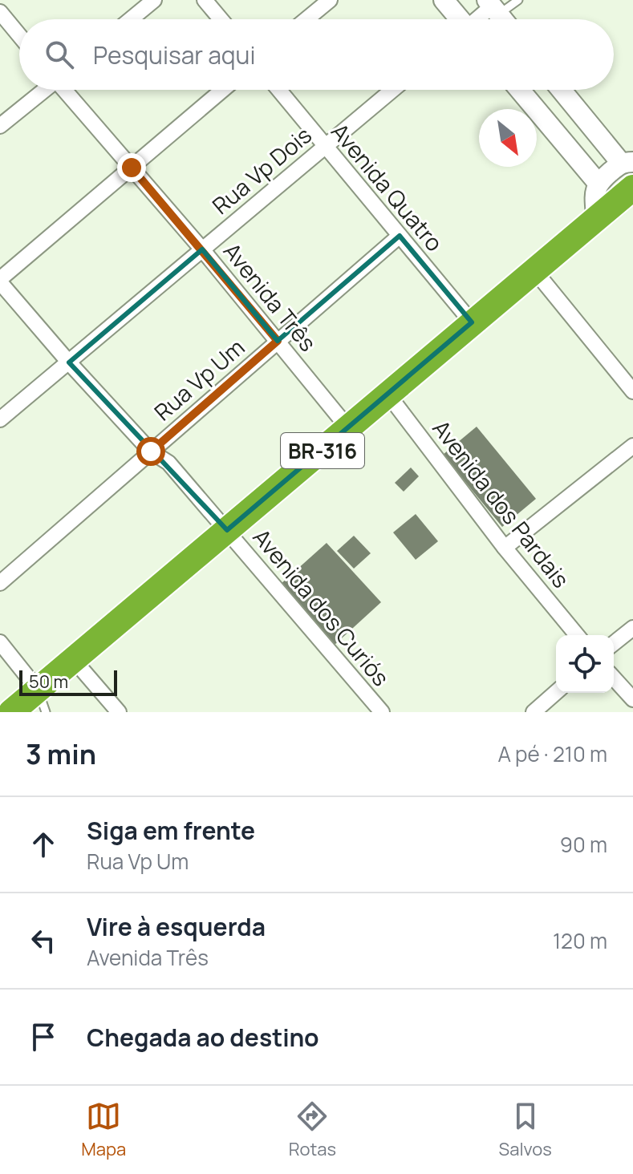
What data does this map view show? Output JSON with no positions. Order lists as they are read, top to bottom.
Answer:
{
  "streets": {
    "highway": ["BR-316"],
    "street": [
      "Rua Vp Dois",
      "Avenida Quatro",
      "Avenida Três",
      "Rua Vp Um",
      "Avenida dos Pardais",
      "Avenida dos Curiós"
    ]
  },
  "crossings": [
    ["Rua Vp Dois", "Avenida Quatro"],
    ["Rua Vp Dois", "Avenida Três"],
    ["Rua Vp Dois", "Avenida dos Curiós"],
    ["Avenida Quatro", "Rua Vp Um"],
    ["Avenida Quatro", "BR-316"],
    ["Avenida Três", "Rua Vp Um"],
    ["Avenida Três", "BR-316"],
    ["Rua Vp Um", "Avenida dos Curiós"],
    ["BR-316", "Avenida dos Pardais"],
    ["BR-316", "Avenida dos Curiós"]
  ],
  "scale_bar": "50 m",
  "north": "bottom right",
  "page": {
    "search": "Pesquisar aqui",
    "scale": "50 m",
    "heading": ["3 min", "A pé · 210 m"],
    "list": [
      ["Siga em frente", "Rua Vp Um", "90 m"],
      ["Vire à esquerda", "Avenida Três", "120 m"],
      "Chegada ao destino"
    ],
    "nav": ["Mapa", "Rotas", "Salvos"]
  }
}
